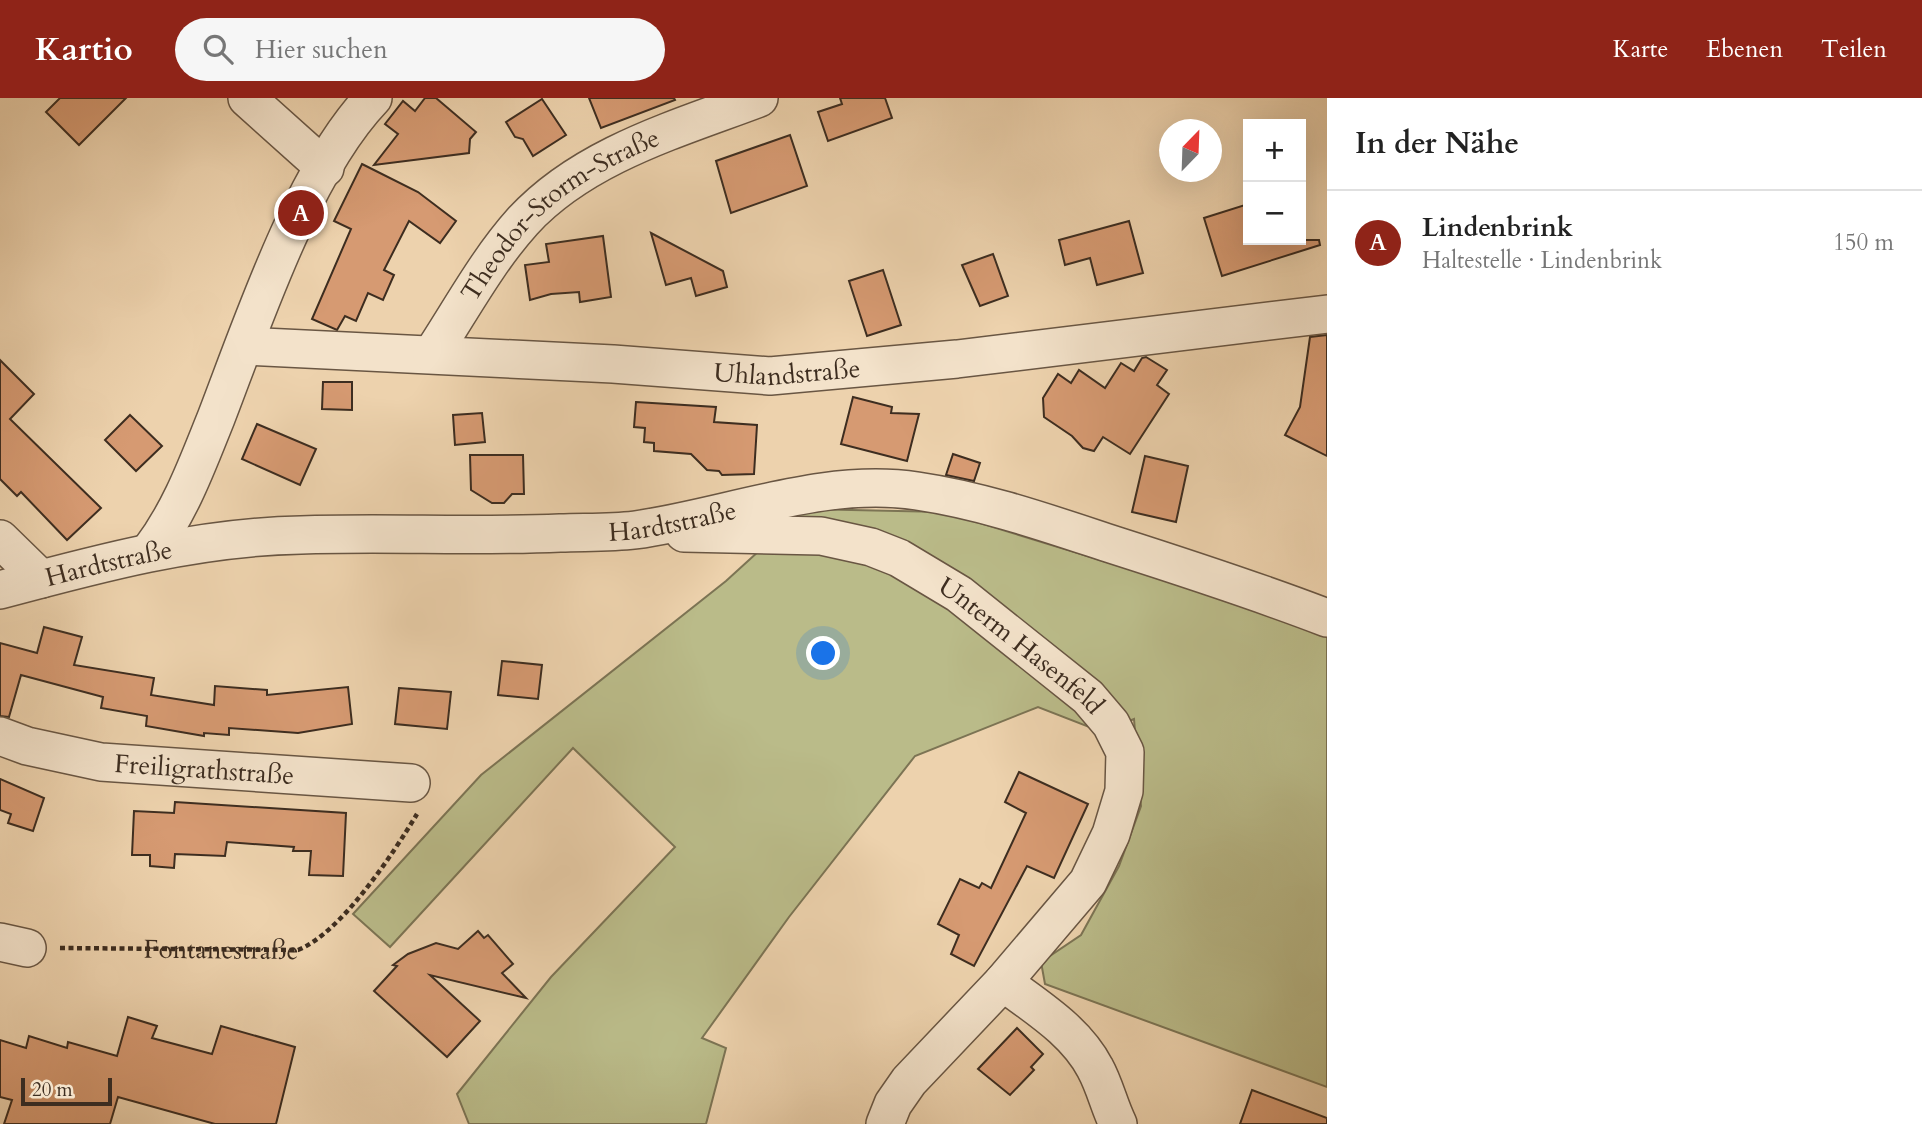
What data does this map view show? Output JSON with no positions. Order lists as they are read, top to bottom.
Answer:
{
  "streets": {
    "street": [
      "Theodor-Storm-Straße",
      "Uhlandstraße",
      "Hardtstraße",
      "Unterm Hasenfeld",
      "Freiligrathstraße"
    ],
    "path": ["Fontanestraße"]
  },
  "crossings": [
    ["Theodor-Storm-Straße", "Uhlandstraße"],
    ["Hardtstraße", "Unterm Hasenfeld"],
    ["Freiligrathstraße", "Fontanestraße"]
  ],
  "scale_bar": "20 m",
  "north": "top right",
  "page": {
    "header": "Kartio",
    "search": "Hier suchen",
    "nav": ["Karte", "Ebenen", "Teilen"],
    "heading": "In der Nähe",
    "map_buttons": ["+", "−"],
    "pins": "A",
    "list": [
      {
        "mark": "A",
        "name": "Lindenbrink",
        "note": "Haltestelle · Lindenbrink",
        "value": "150 m"
      }
    ],
    "scale": "20 m"
  }
}
